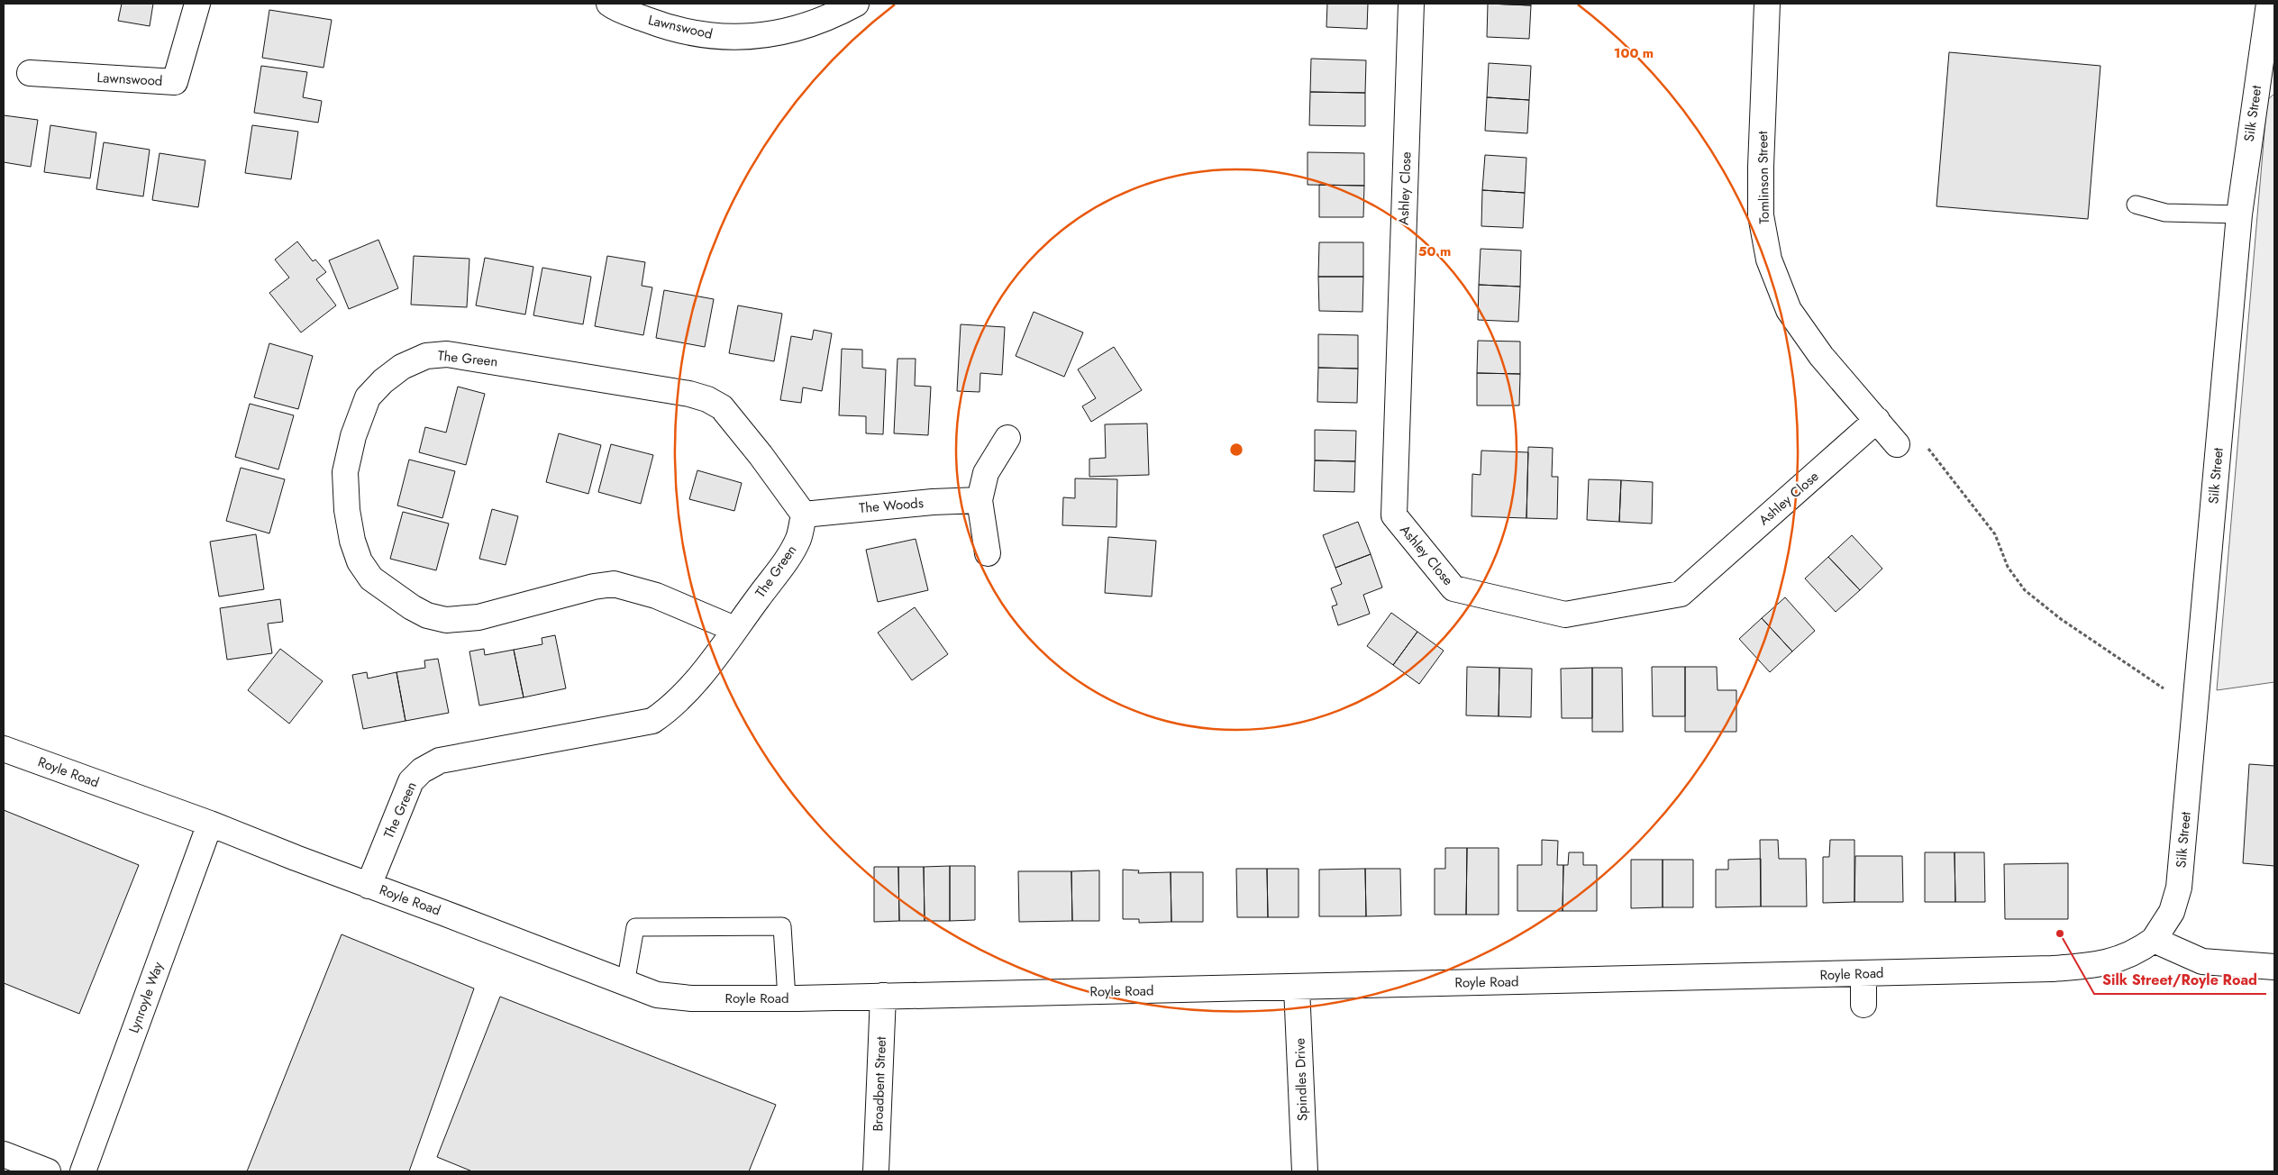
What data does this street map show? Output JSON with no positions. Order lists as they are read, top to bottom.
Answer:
{
  "streets": {
    "street": [
      "Lawnswood",
      "Silk Street",
      "Tomlinson Street",
      "Ashley Close",
      "The Green",
      "The Woods",
      "Royle Road",
      "Lynroyle Way",
      "Spindles Drive",
      "Broadbent Street"
    ]
  },
  "crossings": [
    ["Silk Street", "Royle Road"],
    ["Tomlinson Street", "Ashley Close"],
    ["The Green", "The Woods"],
    ["The Green", "Royle Road"],
    ["Royle Road", "Lynroyle Way"],
    ["Royle Road", "Spindles Drive"],
    ["Royle Road", "Broadbent Street"]
  ],
  "places": ["Silk Street/Royle Road"],
  "rings": ["100 m", "50 m"]
}
